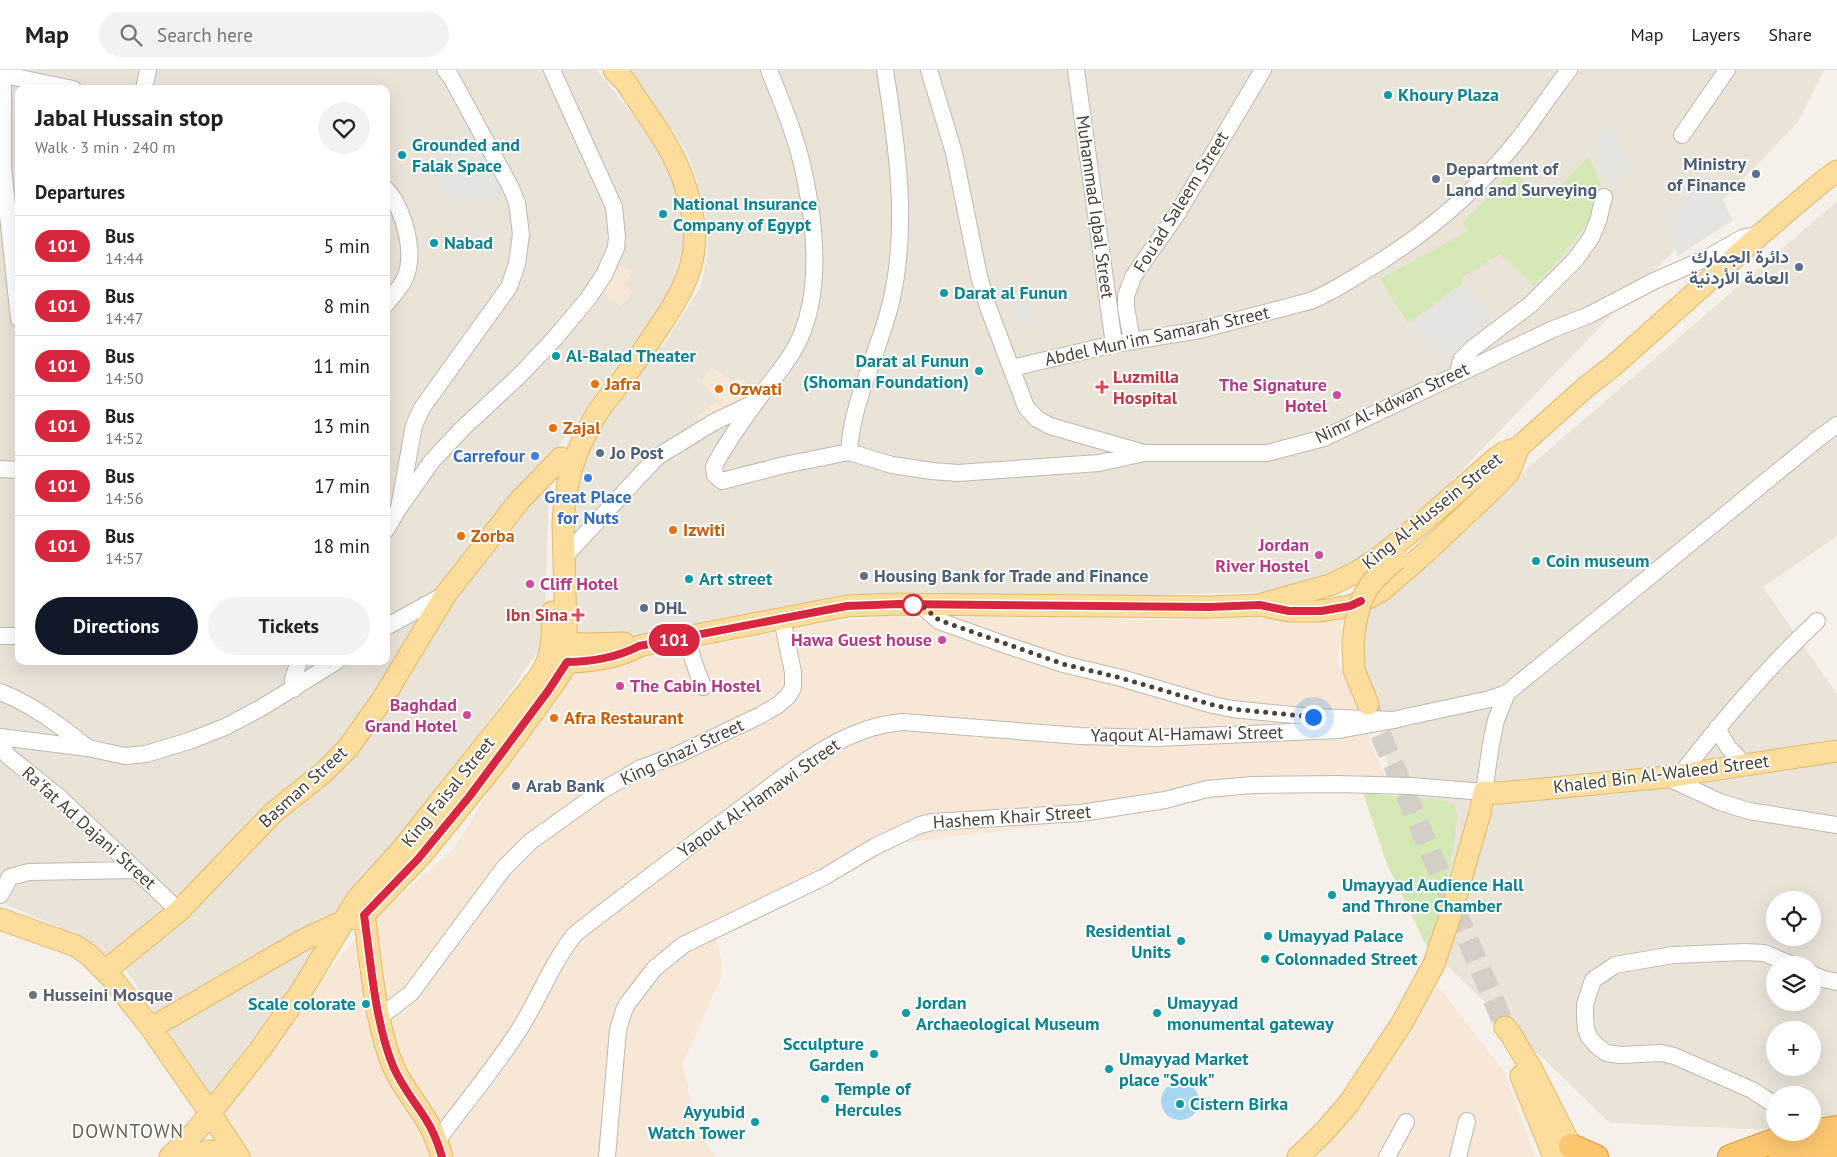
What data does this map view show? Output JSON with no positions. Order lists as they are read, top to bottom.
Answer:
{
  "streets": {
    "main road": [
      "King Al-Hussein Street",
      "Khaled Bin Al-Waleed Street",
      "Basman Street",
      "King Faisal Street"
    ],
    "street": [
      "Fou'ad Saleem Street",
      "Muhammad Iqbal Street",
      "Abdel Mun'im Samarah Street",
      "Nimr Al-Adwan Street",
      "Yaqout Al-Hamawi Street",
      "King Ghazi Street",
      "Hashem Khair Street",
      "Ra'fat Ad Dajani Street"
    ]
  },
  "crossings": [
    ["Fou'ad Saleem Street", "Abdel Mun'im Samarah Street"],
    ["Muhammad Iqbal Street", "Abdel Mun'im Samarah Street"],
    ["Nimr Al-Adwan Street", "King Al-Hussein Street"],
    ["King Al-Hussein Street", "King Ghazi Street"],
    ["King Al-Hussein Street", "King Faisal Street"],
    ["Khaled Bin Al-Waleed Street", "Hashem Khair Street"],
    ["Basman Street", "Ra'fat Ad Dajani Street"]
  ],
  "districts": ["DOWNTOWN"],
  "places": {
    "other": [
      "Khoury Plaza",
      "Grounded and Falak Space",
      "Ministry of Finance",
      "Department of Land and Surveying",
      "National Insurance Company of Egypt",
      "Nabad",
      "دائرة الجمارك العامة الأردنية",
      "Darat al Funun",
      "Al-Balad Theater",
      "Darat al Funun (Shoman Foundation)",
      "Jafra",
      "Ozwati",
      "The Signature Hotel",
      "Zajal",
      "Jo Post",
      "Carrefour",
      "Great Place for Nuts",
      "Izwiti",
      "Zorba",
      "Jordan River Hostel",
      "Coin museum",
      "Housing Bank for Trade and Finance",
      "Art street",
      "Cliff Hotel",
      "DHL",
      "Hawa Guest house",
      "The Cabin Hostel",
      "Baghdad Grand Hotel",
      "Afra Restaurant",
      "Arab Bank",
      "Umayyad Audience Hall and Throne Chamber",
      "Umayyad Palace",
      "Residential Units",
      "Colonnaded Street",
      "Husseini Mosque",
      "Scale colorate",
      "Jordan Archaeological Museum",
      "Umayyad monumental gateway",
      "Scculpture Garden",
      "Umayyad Market place \"Souk\"",
      "Temple of Hercules",
      "Cistern Birka",
      "Ayyubid Watch Tower"
    ],
    "health": ["Luzmilla Hospital", "Ibn Sina"]
  },
  "lines": ["bus line 101"],
  "page": {
    "header": "Map",
    "search": "Search here",
    "nav": ["Map", "Layers", "Share"],
    "on_map": "101",
    "heading": [
      ["Jabal Hussain stop", "Walk · 3 min · 240 m"],
      "Departures"
    ],
    "list": [
      {
        "mark": "101",
        "name": "Bus",
        "note": "14:44",
        "value": "5 min"
      },
      {
        "mark": "101",
        "name": "Bus",
        "note": "14:47",
        "value": "8 min"
      },
      {
        "mark": "101",
        "name": "Bus",
        "note": "14:50",
        "value": "11 min"
      },
      {
        "mark": "101",
        "name": "Bus",
        "note": "14:52",
        "value": "13 min"
      },
      {
        "mark": "101",
        "name": "Bus",
        "note": "14:56",
        "value": "17 min"
      },
      {
        "mark": "101",
        "name": "Bus",
        "note": "14:57",
        "value": "18 min"
      }
    ],
    "buttons": ["Directions", "Tickets"],
    "map_buttons": ["+", "−"]
  }
}
